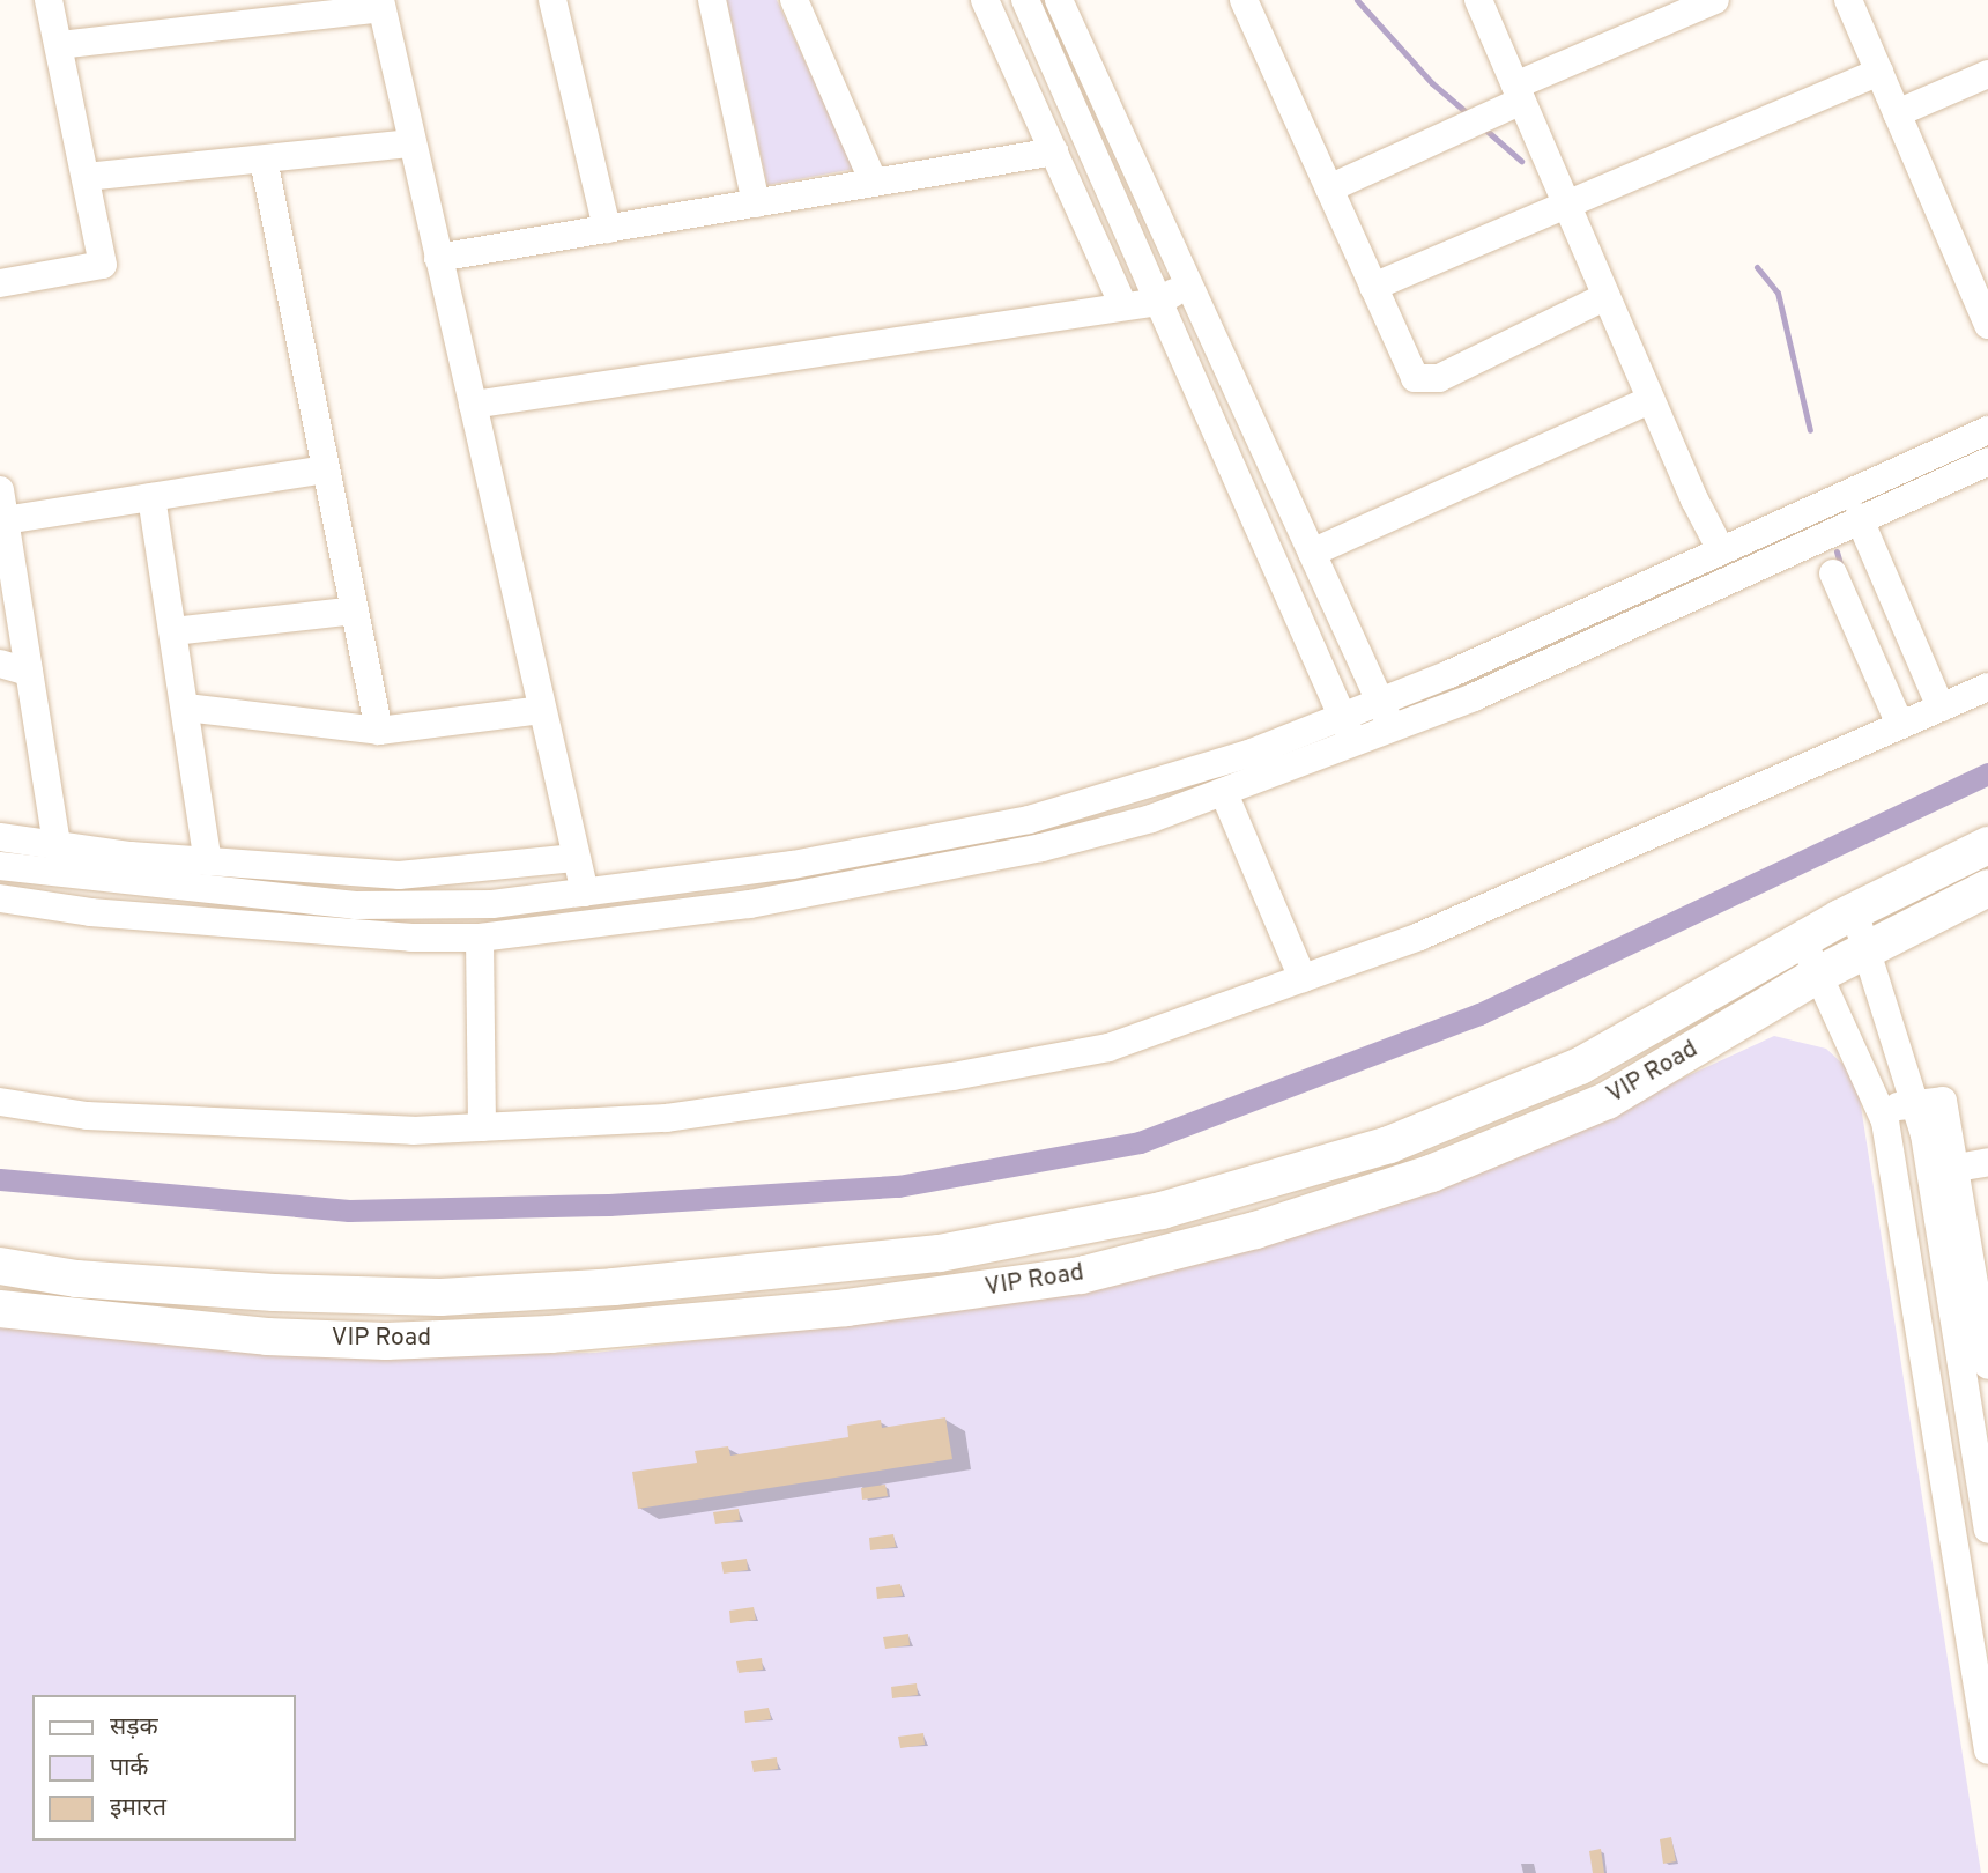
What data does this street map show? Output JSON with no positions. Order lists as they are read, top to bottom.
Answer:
{
  "streets": {
    "main road": ["VIP Road"]
  },
  "legend": ["सड़क", "पार्क", "इमारत"]
}
